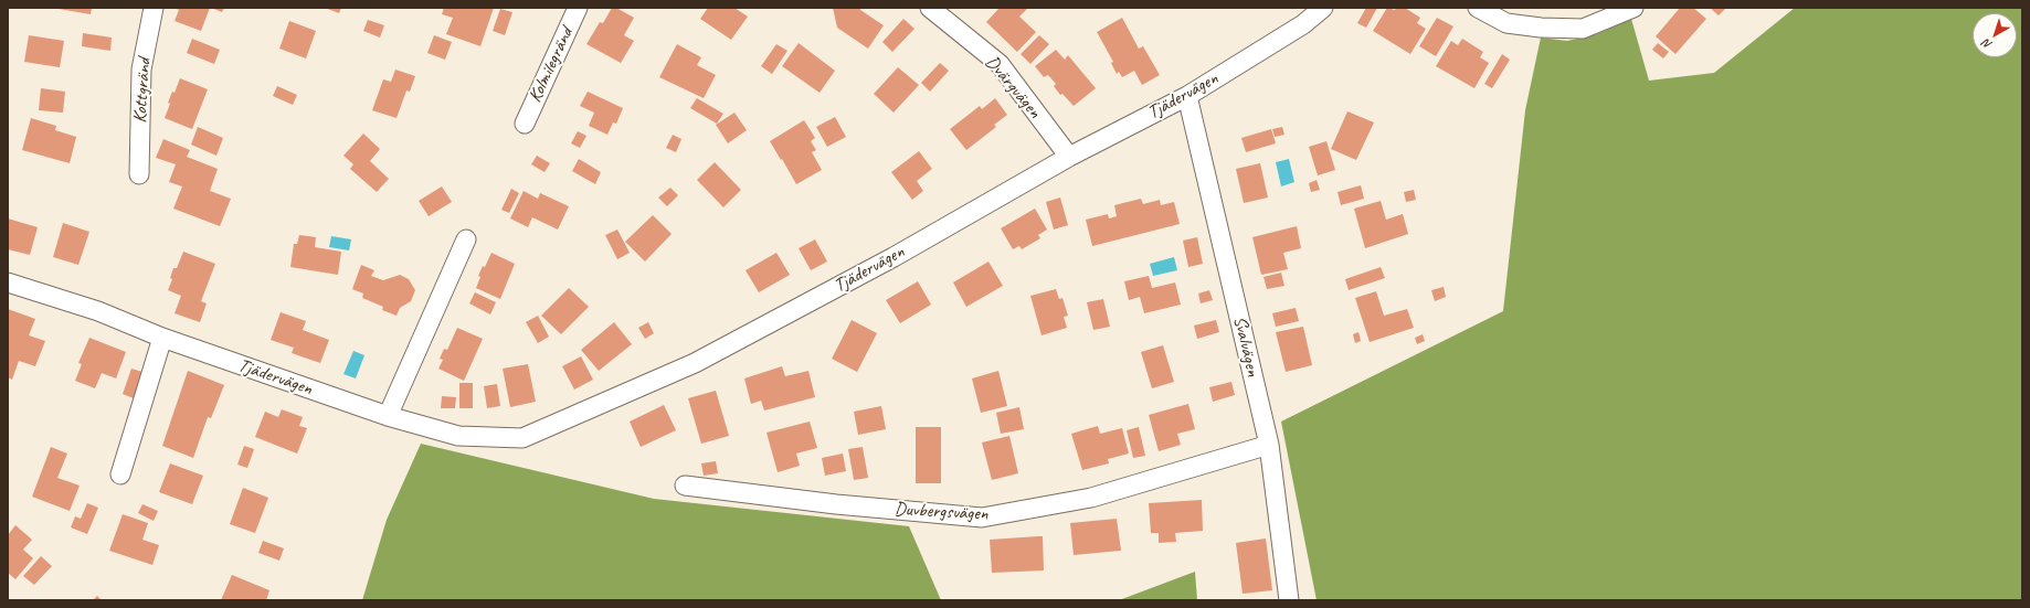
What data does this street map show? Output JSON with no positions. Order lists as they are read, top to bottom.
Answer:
{
  "streets": {
    "street": [
      "Kolmilegränd",
      "Dvärgvägen",
      "Kottgränd",
      "Tjädervägen",
      "Svalvägen",
      "Duvbergsvägen"
    ]
  },
  "crossings": [
    ["Dvärgvägen", "Tjädervägen"],
    ["Tjädervägen", "Svalvägen"],
    ["Svalvägen", "Duvbergsvägen"]
  ],
  "north": "bottom left"
}
